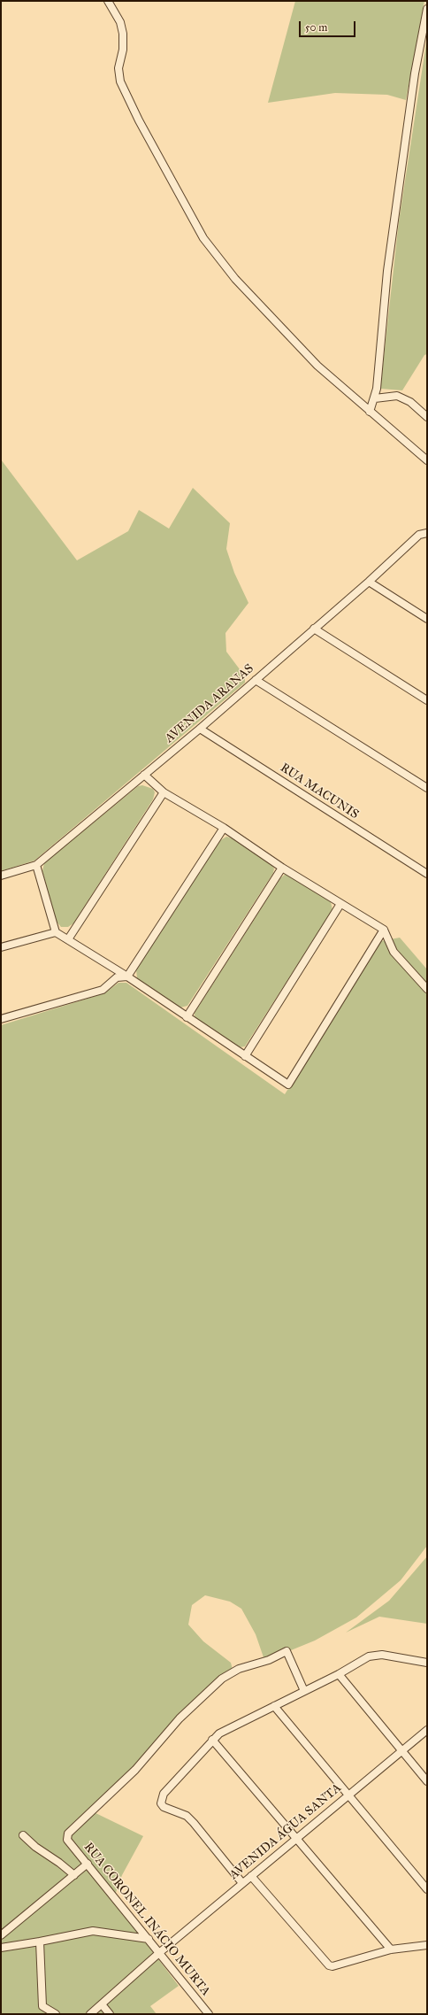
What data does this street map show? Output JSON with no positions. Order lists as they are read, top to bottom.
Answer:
{
  "streets": {
    "street": [
      "AVENIDA ARANAS",
      "RUA MACUNIS",
      "AVENIDA ÁGUA SANTA",
      "RUA CORONEL INÁCIO MURTA"
    ]
  },
  "crossings": [
    ["AVENIDA ARANAS", "RUA MACUNIS"],
    ["AVENIDA ÁGUA SANTA", "RUA CORONEL INÁCIO MURTA"]
  ],
  "scale_bar": "50 m"
}
